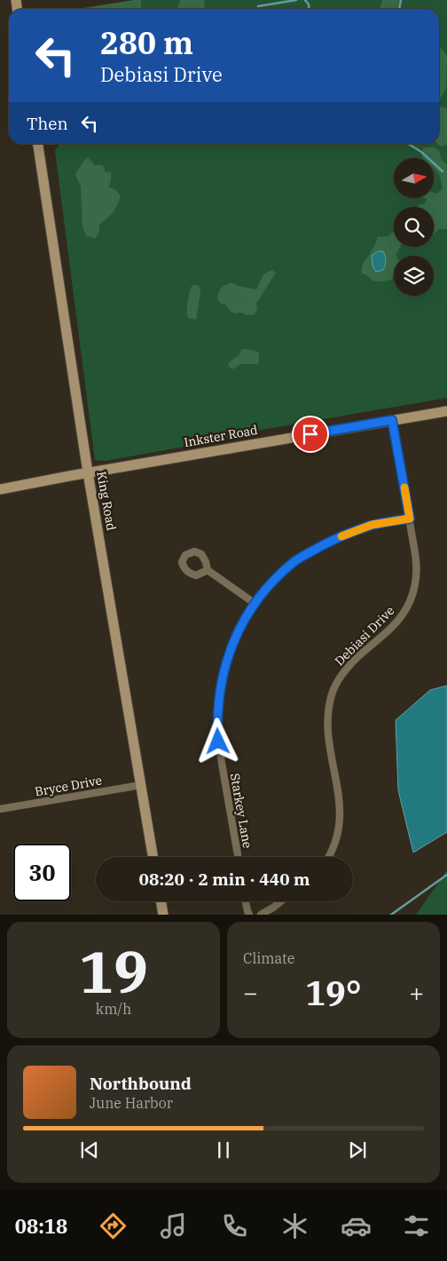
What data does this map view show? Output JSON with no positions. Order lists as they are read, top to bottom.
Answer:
{
  "streets": {
    "street": [
      "Inkster Road",
      "King Road",
      "Debiasi Drive",
      "Bryce Drive",
      "Starkey Lane"
    ]
  },
  "crossings": [
    ["Inkster Road", "King Road"],
    ["Inkster Road", "Debiasi Drive"],
    ["King Road", "Bryce Drive"],
    ["Debiasi Drive", "Starkey Lane"]
  ],
  "north": "right",
  "page": {
    "turn": ["280 m", "Debiasi Drive"],
    "then": "Then",
    "limit": "30",
    "trip": "08:20 · 2 min · 440 m",
    "tile": [
      ["19", "km/h"],
      "Climate"
    ],
    "heat": ["−", "19°", "+"],
    "song": ["Northbound", "June Harbor"],
    "tabs": "08:18"
  }
}
